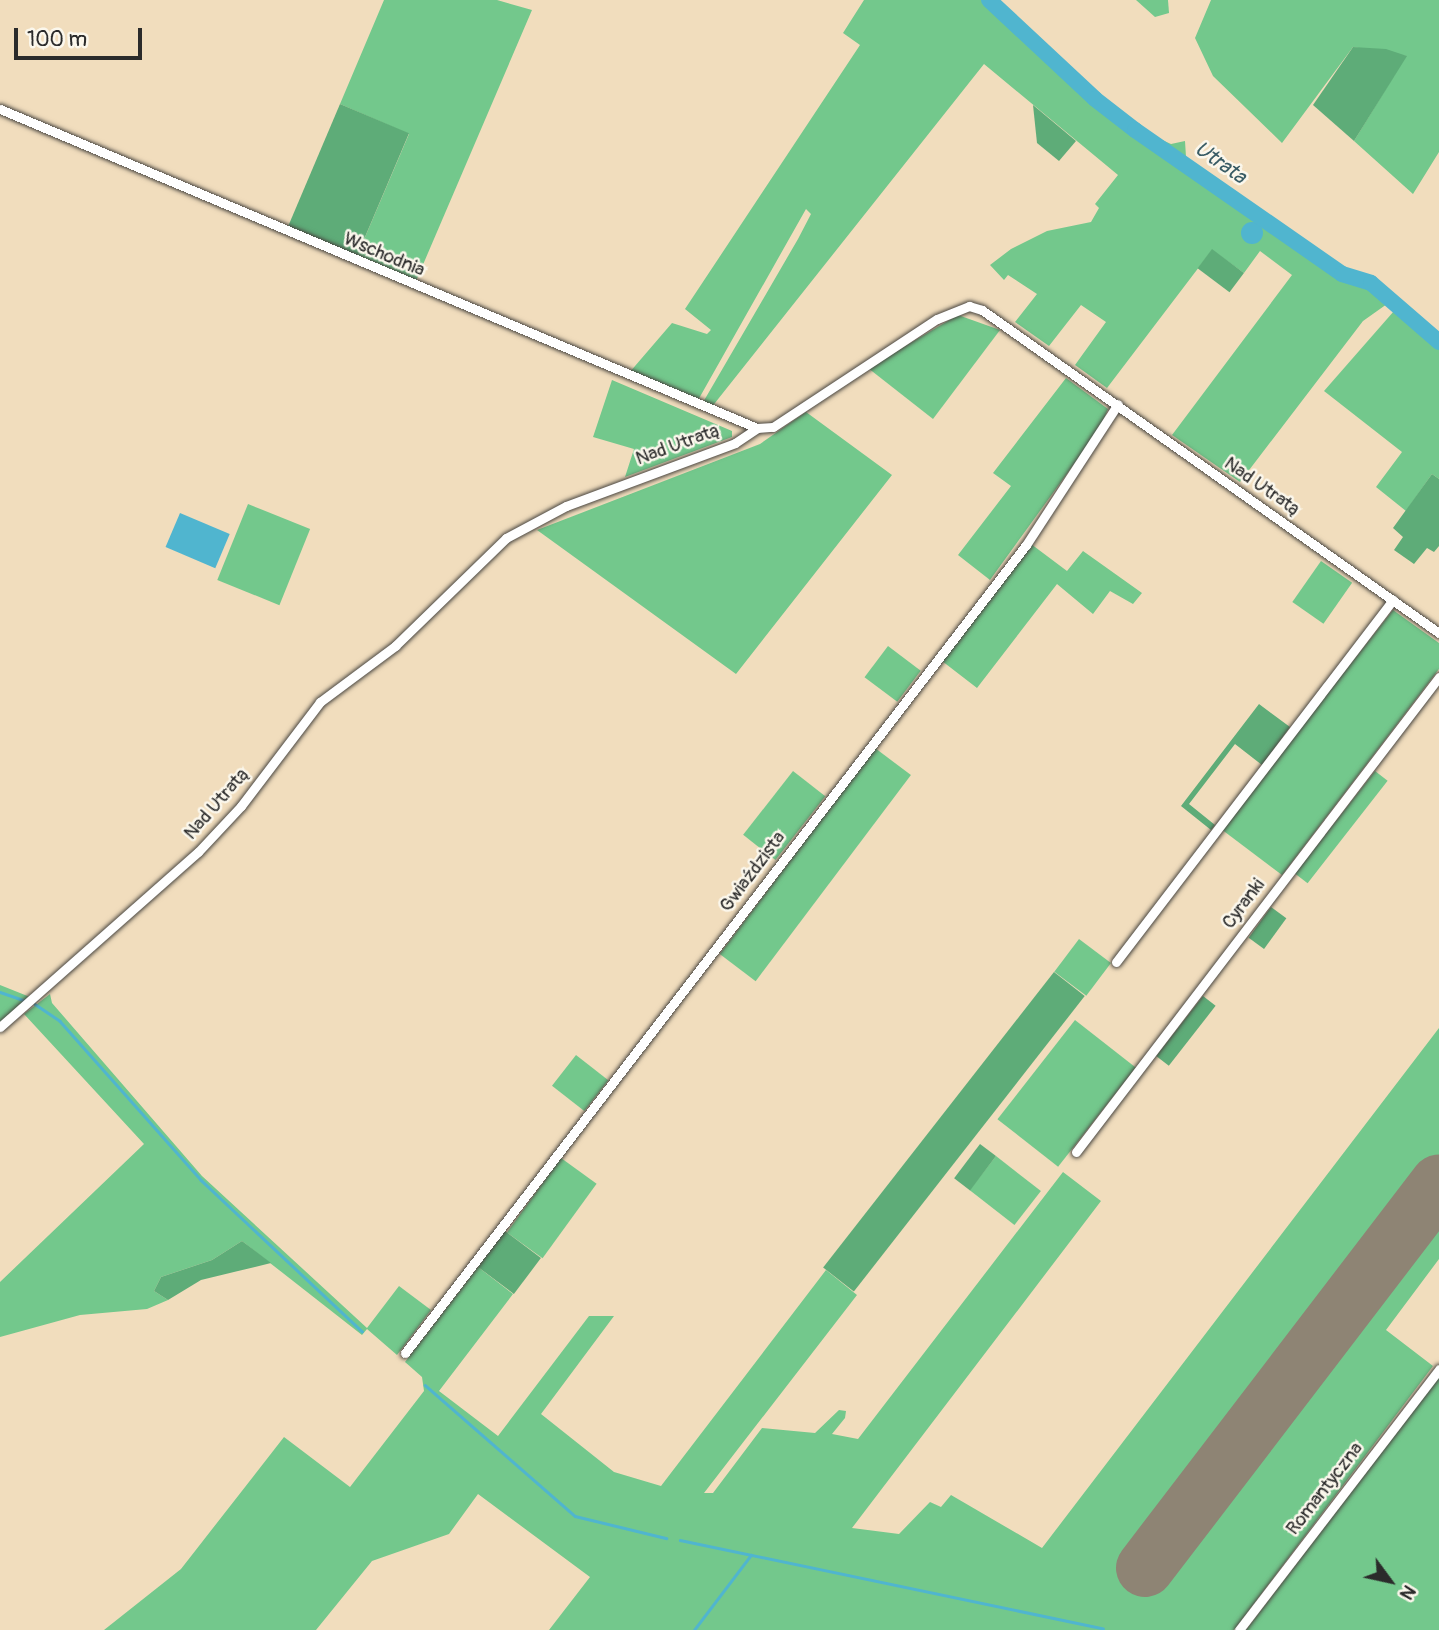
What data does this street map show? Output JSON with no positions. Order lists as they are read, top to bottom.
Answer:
{
  "streets": {
    "street": [
      "Wschodnia",
      "Nad Utratą",
      "Gwiaździsta",
      "Cyranki",
      "Romantyczna"
    ]
  },
  "crossings": [
    ["Wschodnia", "Nad Utratą"],
    ["Nad Utratą", "Gwiaździsta"]
  ],
  "water": ["Utrata"],
  "scale_bar": "100 m",
  "north": "bottom right"
}
